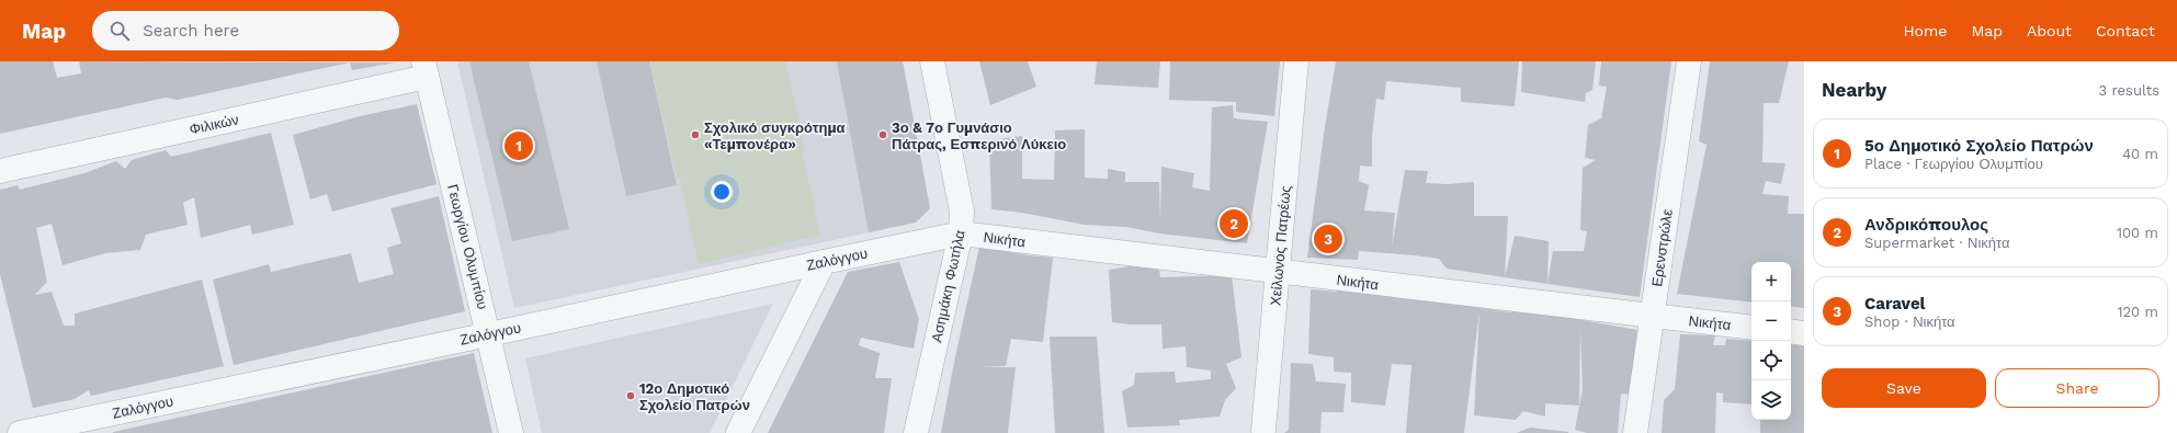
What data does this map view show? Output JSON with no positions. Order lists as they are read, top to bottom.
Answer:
{
  "streets": {
    "street": [
      "Φιλικών",
      "Νικήτα",
      "Χείλωνος Πατρέως",
      "Γεωργίου Ολυμπίου",
      "Ερενστρώλε",
      "Ζαλόγγου",
      "Ασημάκη Φωτήλα"
    ]
  },
  "crossings": [
    ["Φιλικών", "Γεωργίου Ολυμπίου"],
    ["Νικήτα", "Χείλωνος Πατρέως"],
    ["Νικήτα", "Ερενστρώλε"],
    ["Νικήτα", "Ζαλόγγου"],
    ["Νικήτα", "Ασημάκη Φωτήλα"],
    ["Γεωργίου Ολυμπίου", "Ζαλόγγου"],
    ["Ζαλόγγου", "Ασημάκη Φωτήλα"]
  ],
  "places": ["Σχολικό συγκρότημα «Τεμπονέρα»", "3ο & 7ο Γυμνάσιο Πάτρας, Εσπερινό Λύκειο", "12ο Δημοτικό Σχολείο Πατρών"],
  "page": {
    "header": "Map",
    "search": "Search here",
    "nav": [
      "Home",
      "Map",
      "About",
      "Contact"
    ],
    "heading": ["Nearby", "3 results"],
    "list": [
      {
        "mark": "1",
        "name": "5ο Δημοτικό Σχολείο Πατρών",
        "note": "Place · Γεωργίου Ολυμπίου",
        "value": "40 m"
      },
      {
        "mark": "2",
        "name": "Ανδρικόπουλος",
        "note": "Supermarket · Νικήτα",
        "value": "100 m"
      },
      {
        "mark": "3",
        "name": "Caravel",
        "note": "Shop · Νικήτα",
        "value": "120 m"
      }
    ],
    "pins": ["1", "2", "3"],
    "map_buttons": ["+", "−"],
    "buttons": ["Save", "Share"]
  }
}
